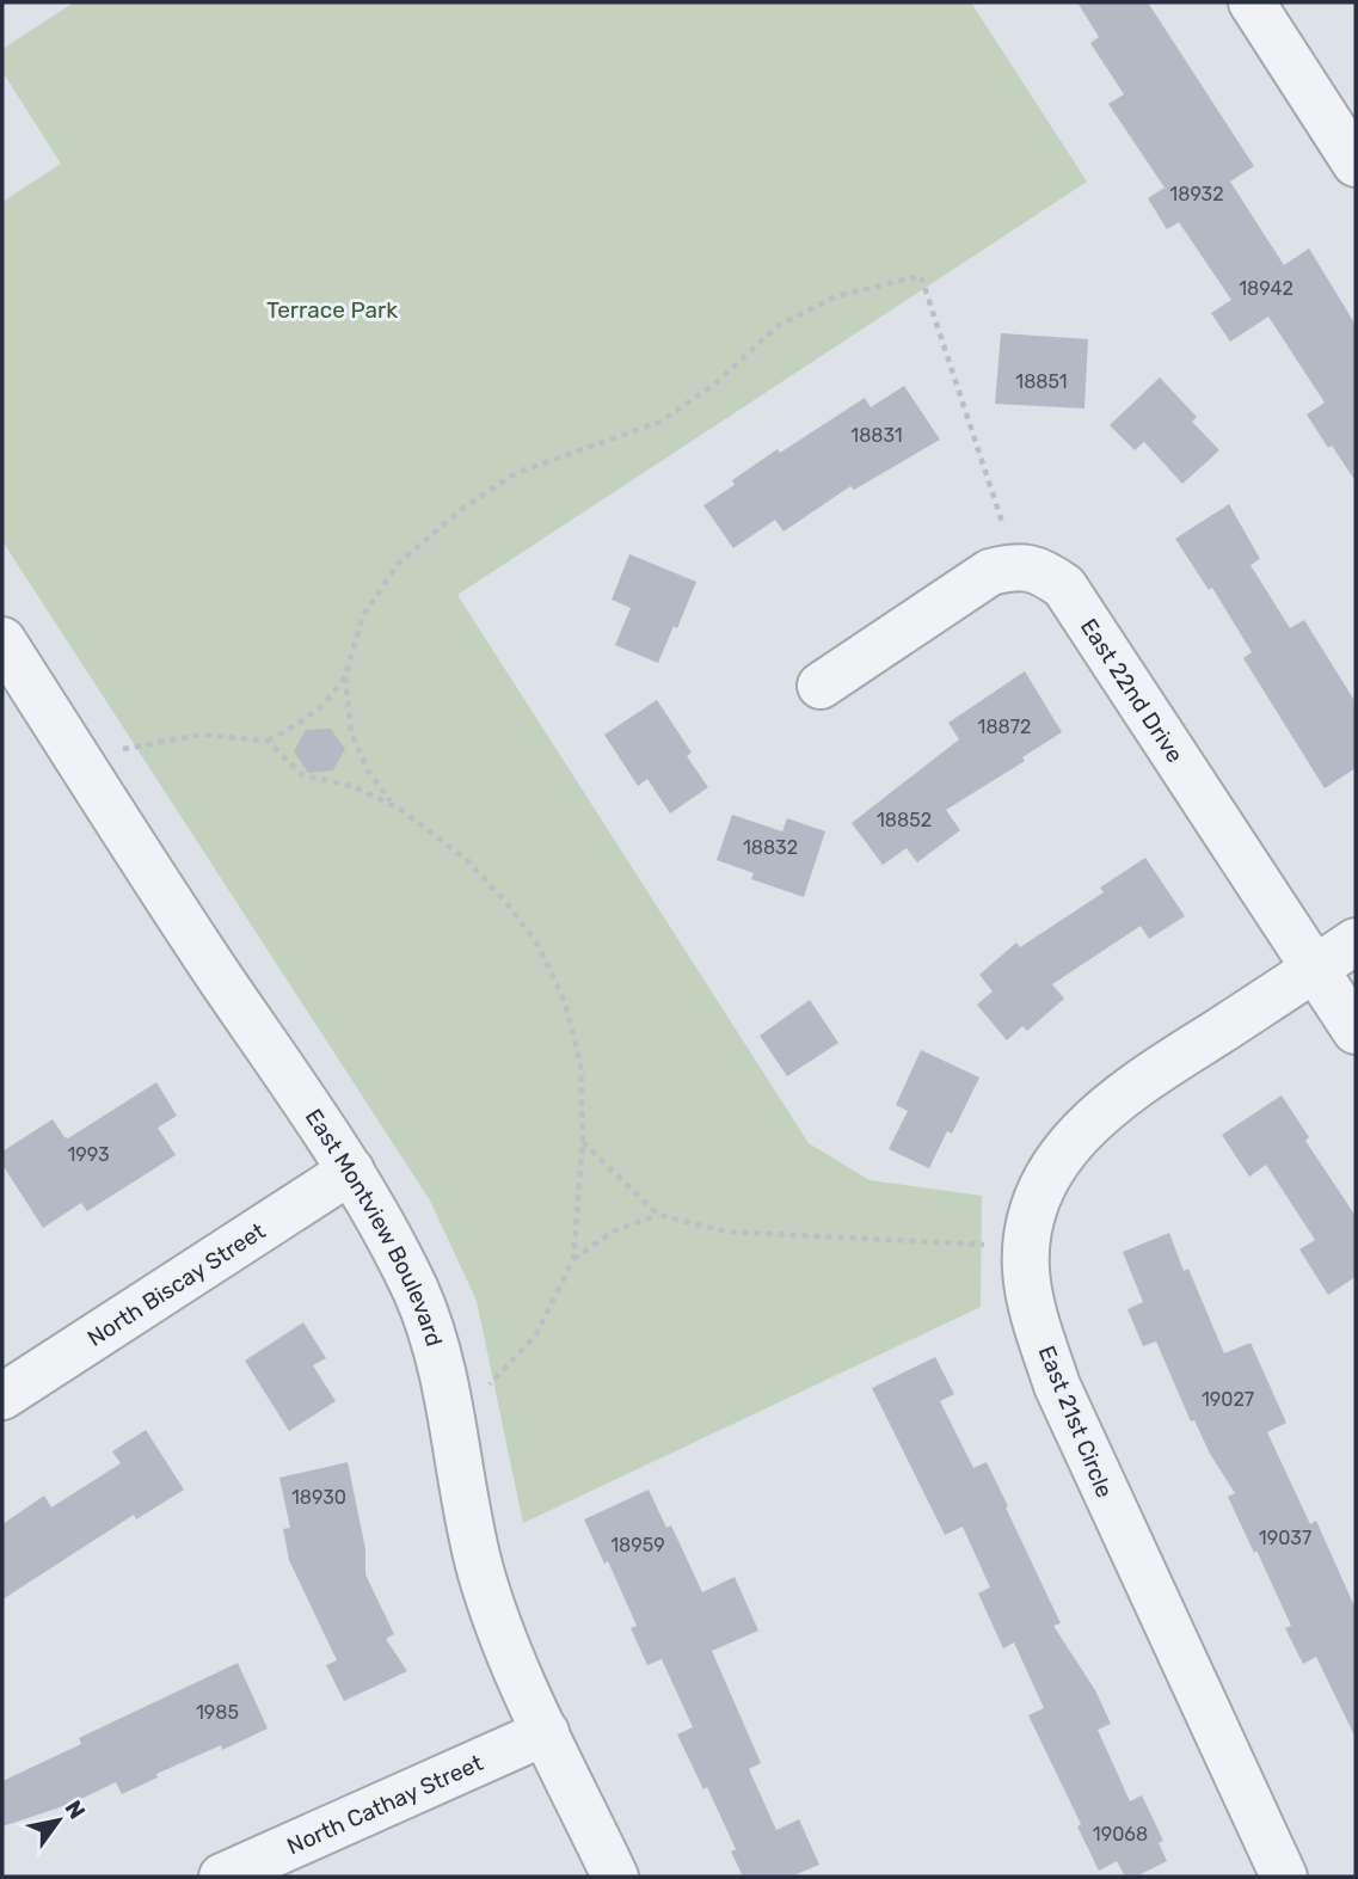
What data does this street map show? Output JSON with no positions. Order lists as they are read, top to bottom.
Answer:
{
  "streets": {
    "street": [
      "East 22nd Drive",
      "East Montview Boulevard",
      "North Biscay Street",
      "East 21st Circle",
      "North Cathay Street"
    ]
  },
  "crossings": [
    ["East 22nd Drive", "East 21st Circle"],
    ["East Montview Boulevard", "North Biscay Street"],
    ["East Montview Boulevard", "North Cathay Street"]
  ],
  "parks": ["Terrace Park"],
  "house_numbers": [
    "18932",
    "18942",
    "18851",
    "18831",
    "18872",
    "18852",
    "18832",
    "1993",
    "19027",
    "18930",
    "19037",
    "18959",
    "1985",
    "19068"
  ],
  "north": "top right"
}
